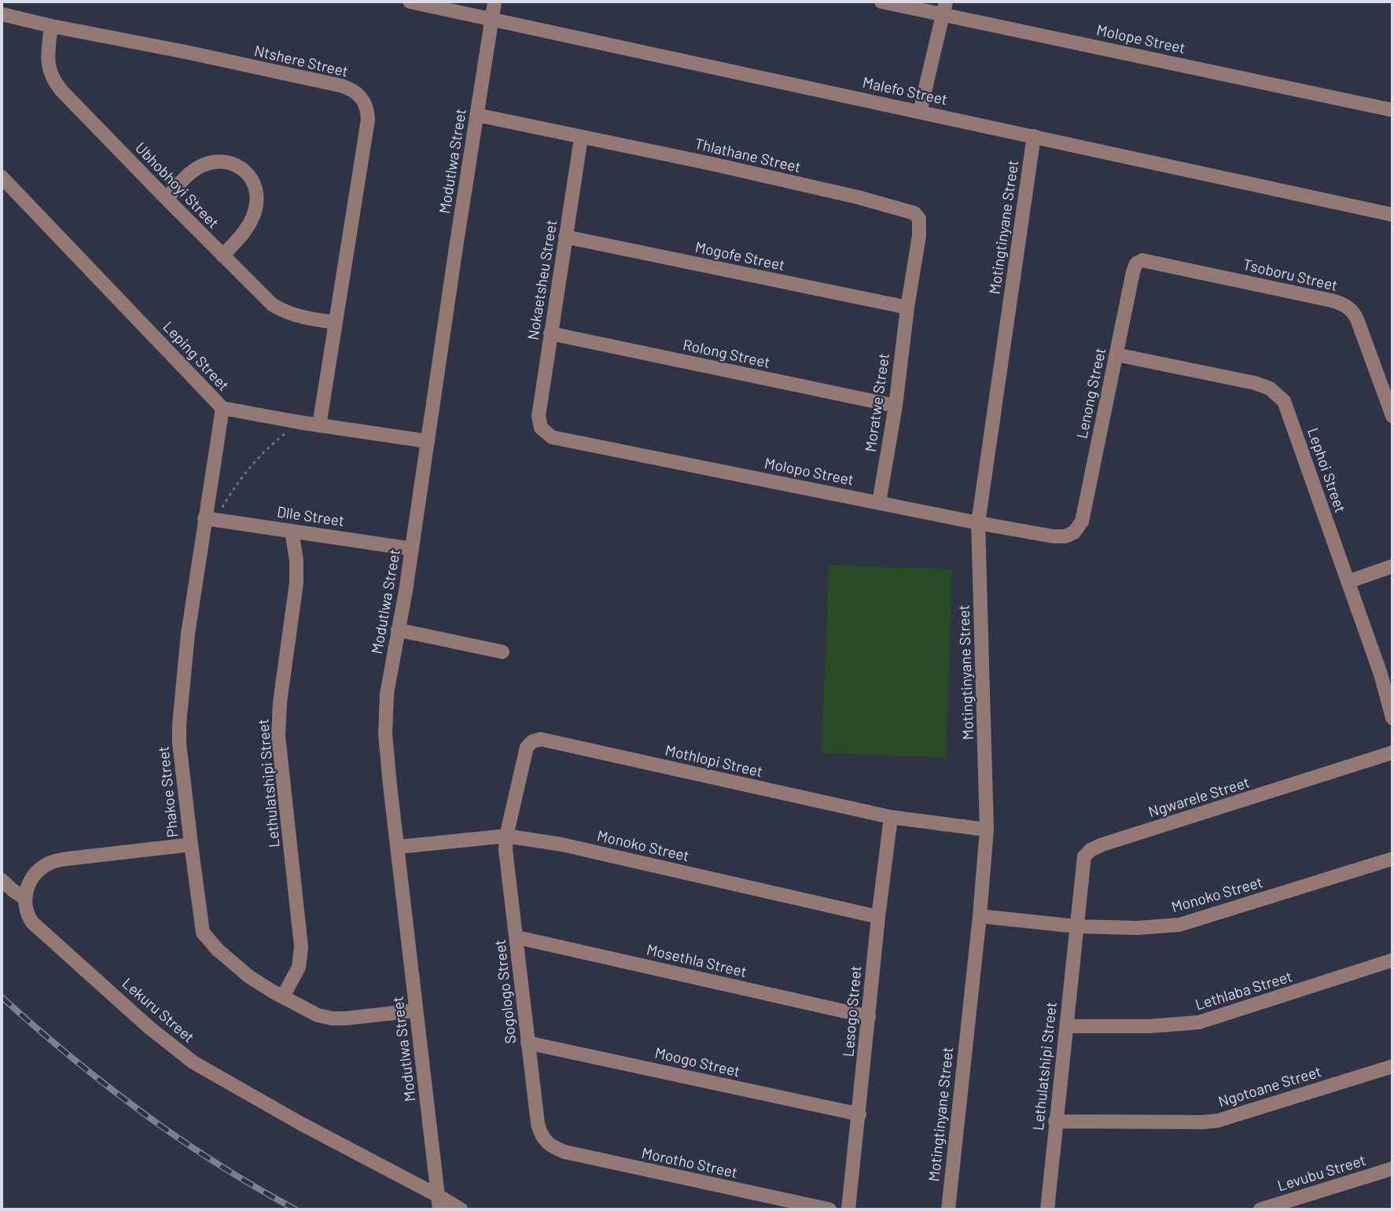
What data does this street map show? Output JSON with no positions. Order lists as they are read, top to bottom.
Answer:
{
  "streets": {
    "street": [
      "Molope Street",
      "Ntshere Street",
      "Malefo Street",
      "Thlathane Street",
      "Modutlwa Street",
      "Ubhobhoyi Street",
      "Motingtinyane Street",
      "Mogofe Street",
      "Tsoboru Street",
      "Nokaetsheu Street",
      "Rolong Street",
      "Leping Street",
      "Lenong Street",
      "Moratwe Street",
      "Lephoi Street",
      "Molopo Street",
      "Dlle Street",
      "Mothlopi Street",
      "Lethulatshipi Street",
      "Phakoe Street",
      "Ngwarele Street",
      "Monoko Street",
      "Mosethla Street",
      "Lethlaba Street",
      "Sogologo Street",
      "Lekuru Street",
      "Lesogo Street",
      "Moogo Street",
      "Ngotoane Street",
      "Morotho Street",
      "Levubu Street"
    ]
  },
  "crossings": [
    ["Ntshere Street", "Ubhobhoyi Street"],
    ["Ntshere Street", "Leping Street"],
    ["Malefo Street", "Modutlwa Street"],
    ["Malefo Street", "Motingtinyane Street"],
    ["Thlathane Street", "Modutlwa Street"],
    ["Thlathane Street", "Mogofe Street"],
    ["Thlathane Street", "Nokaetsheu Street"],
    ["Thlathane Street", "Moratwe Street"],
    ["Modutlwa Street", "Leping Street"],
    ["Modutlwa Street", "Dlle Street"],
    ["Modutlwa Street", "Phakoe Street"],
    ["Modutlwa Street", "Monoko Street"],
    ["Modutlwa Street", "Lekuru Street"],
    ["Motingtinyane Street", "Molopo Street"],
    ["Motingtinyane Street", "Mothlopi Street"],
    ["Motingtinyane Street", "Monoko Street"],
    ["Mogofe Street", "Nokaetsheu Street"],
    ["Mogofe Street", "Moratwe Street"],
    ["Tsoboru Street", "Lenong Street"],
    ["Nokaetsheu Street", "Rolong Street"],
    ["Nokaetsheu Street", "Molopo Street"],
    ["Rolong Street", "Moratwe Street"],
    ["Leping Street", "Phakoe Street"],
    ["Lenong Street", "Lephoi Street"],
    ["Lenong Street", "Molopo Street"],
    ["Moratwe Street", "Molopo Street"],
    ["Dlle Street", "Lethulatshipi Street"],
    ["Dlle Street", "Phakoe Street"],
    ["Mothlopi Street", "Monoko Street"],
    ["Mothlopi Street", "Sogologo Street"],
    ["Mothlopi Street", "Lesogo Street"],
    ["Lethulatshipi Street", "Phakoe Street"],
    ["Lethulatshipi Street", "Ngwarele Street"],
    ["Lethulatshipi Street", "Monoko Street"],
    ["Lethulatshipi Street", "Lethlaba Street"],
    ["Lethulatshipi Street", "Ngotoane Street"],
    ["Ngwarele Street", "Monoko Street"],
    ["Monoko Street", "Sogologo Street"],
    ["Monoko Street", "Lesogo Street"],
    ["Mosethla Street", "Sogologo Street"],
    ["Mosethla Street", "Lesogo Street"],
    ["Sogologo Street", "Moogo Street"],
    ["Sogologo Street", "Morotho Street"],
    ["Lesogo Street", "Moogo Street"]
  ]
}
